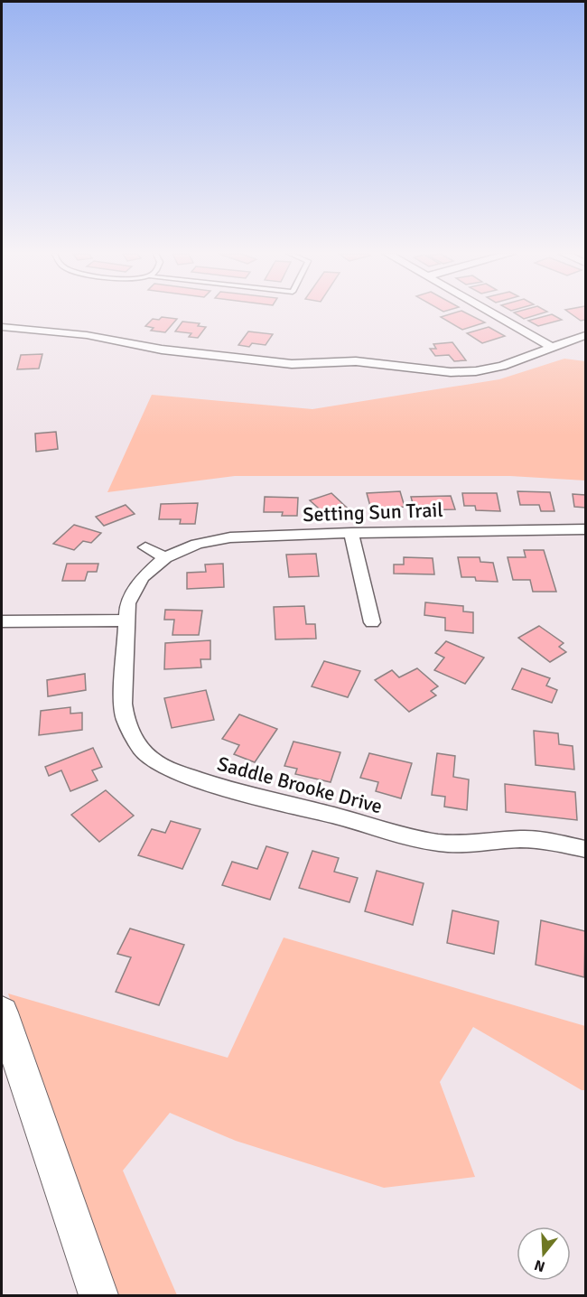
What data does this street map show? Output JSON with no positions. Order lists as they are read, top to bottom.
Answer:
{
  "streets": {
    "street": ["Setting Sun Trail", "Saddle Brooke Drive"]
  },
  "crossings": [
    ["Setting Sun Trail", "Saddle Brooke Drive"]
  ],
  "north": "bottom"
}
